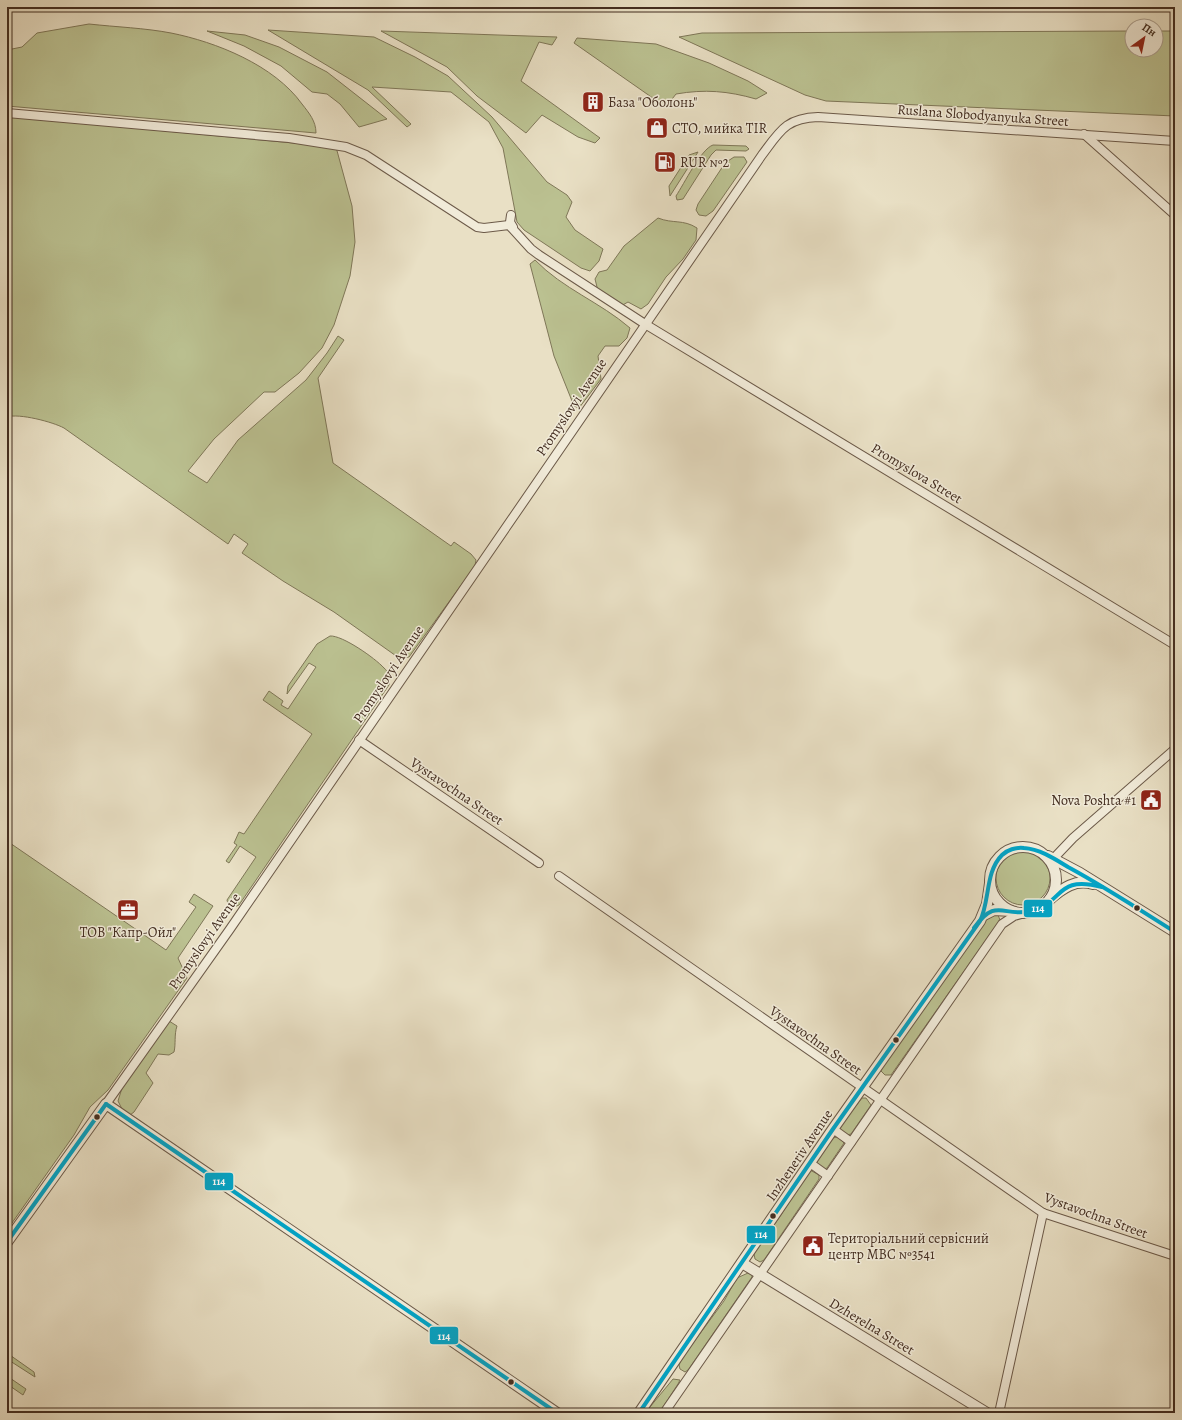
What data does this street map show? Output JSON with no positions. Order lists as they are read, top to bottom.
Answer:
{
  "streets": {
    "street": [
      "Ruslana Slobodyanyuka Street",
      "Promyslovyi Avenue",
      "Promyslova Street",
      "Vystavochna Street",
      "Inzheneriv Avenue",
      "Dzherelna Street"
    ]
  },
  "crossings": [
    ["Ruslana Slobodyanyuka Street", "Promyslovyi Avenue"],
    ["Promyslovyi Avenue", "Promyslova Street"],
    ["Promyslovyi Avenue", "Vystavochna Street"],
    ["Vystavochna Street", "Inzheneriv Avenue"],
    ["Inzheneriv Avenue", "Dzherelna Street"]
  ],
  "places": {
    "building": ["База \"Оболонь\""],
    "shop": ["СТО, мийка TIR"],
    "fuel station": ["RUR №2"],
    "public building": ["Nova Poshta #1", "Територіальний сервісний центр МВС №3541"],
    "office": ["ТОВ \"Капр-Ойл\""]
  },
  "lines": ["transit line 114"],
  "north": "top right"
}
